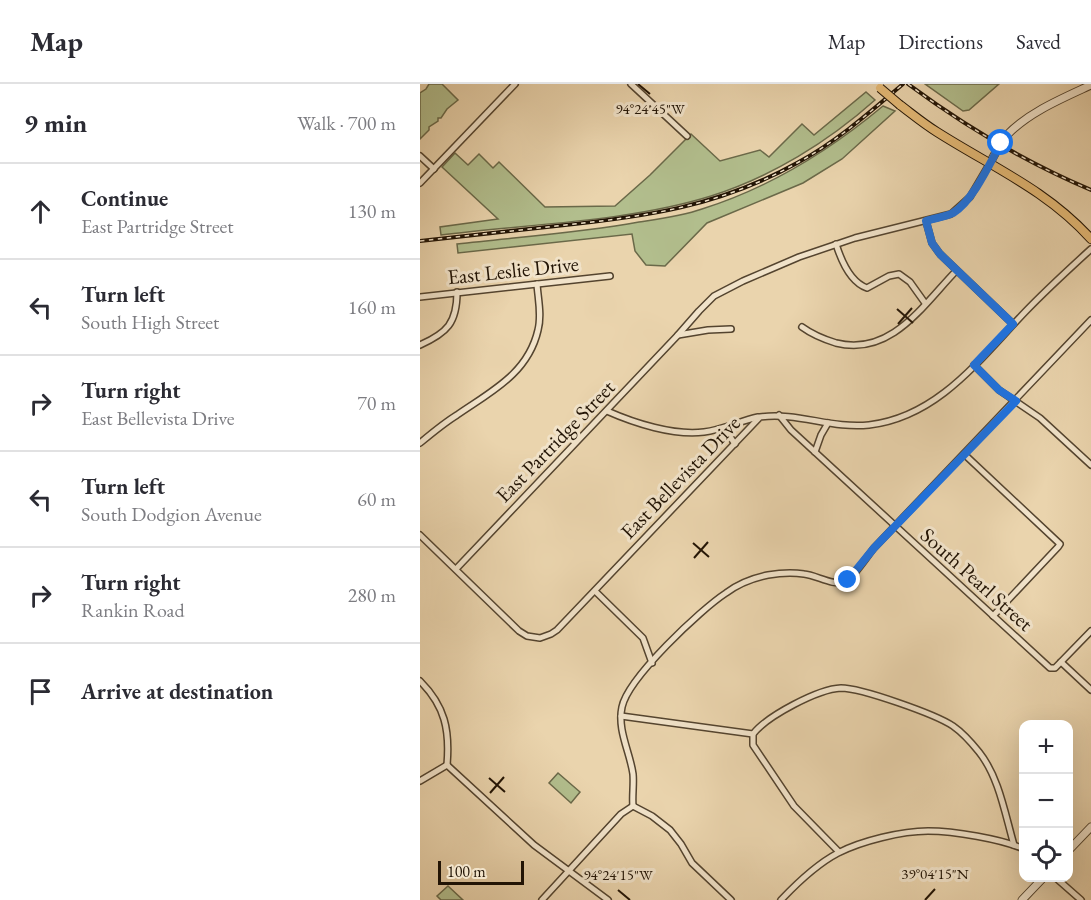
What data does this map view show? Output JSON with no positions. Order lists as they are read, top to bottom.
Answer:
{
  "streets": {
    "street": [
      "East Leslie Drive",
      "East Partridge Street",
      "East Bellevista Drive",
      "South Pearl Street"
    ]
  },
  "crossings": [
    ["East Partridge Street", "East Bellevista Drive"],
    ["East Bellevista Drive", "South Pearl Street"]
  ],
  "scale_bar": "100 m",
  "page": {
    "header": "Map",
    "nav": ["Map", "Directions", "Saved"],
    "heading": ["9 min", "Walk · 700 m"],
    "list": [
      ["Continue", "East Partridge Street", "130 m"],
      ["Turn left", "South High Street", "160 m"],
      ["Turn right", "East Bellevista Drive", "70 m"],
      ["Turn left", "South Dodgion Avenue", "60 m"],
      ["Turn right", "Rankin Road", "280 m"],
      "Arrive at destination"
    ],
    "map_buttons": ["+", "−"],
    "scale": "100 m"
  },
  "coordinates": ["94°24'45\"W", "39°04'15\"N", "94°24'15\"W"]
}
